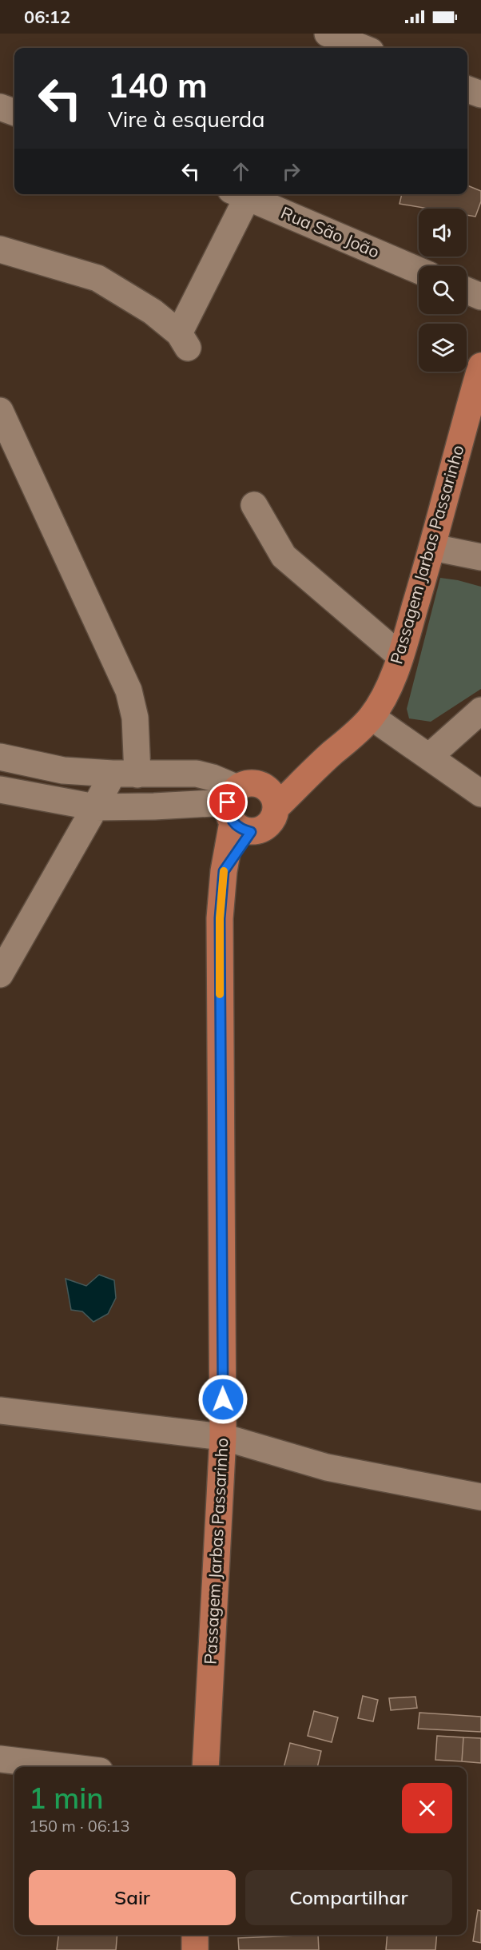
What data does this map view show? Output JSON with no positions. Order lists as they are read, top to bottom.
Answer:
{
  "streets": {
    "main road": ["Passagem Jarbas Passarinho"],
    "street": ["Rua São João"]
  },
  "page": {
    "status": "06:12",
    "turn": ["140 m", "Vire à esquerda"],
    "heading": ["1 min", "150 m · 06:13"],
    "buttons": ["Sair", "Compartilhar"]
  }
}
